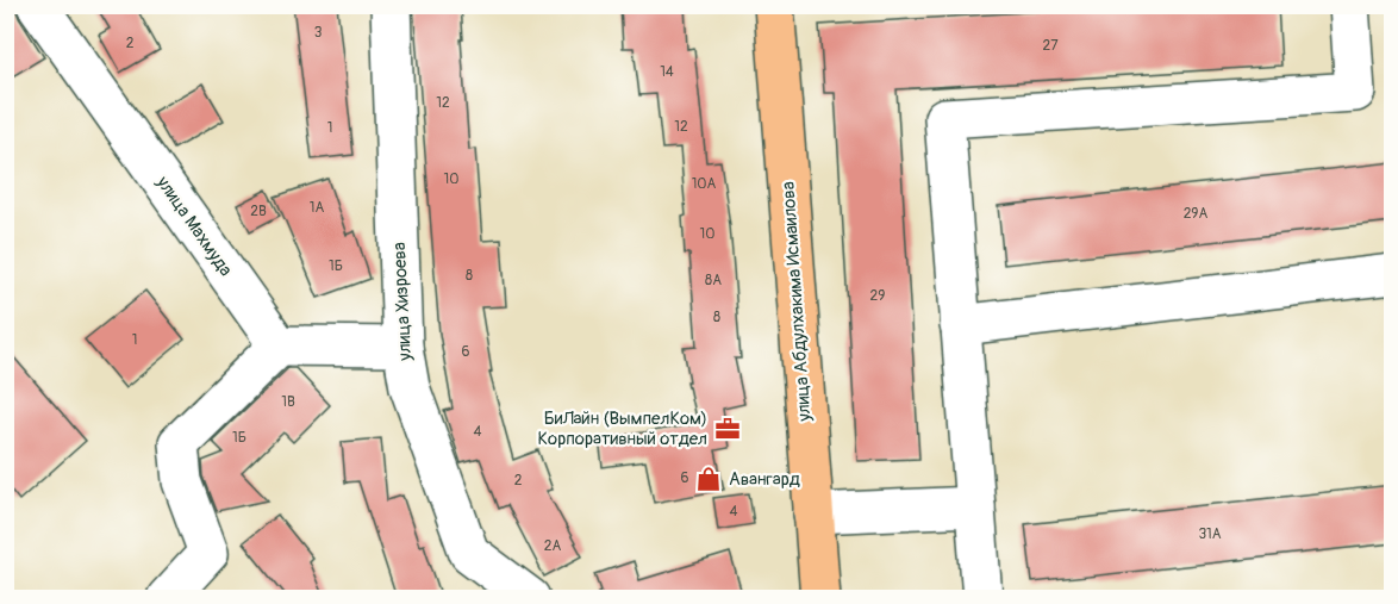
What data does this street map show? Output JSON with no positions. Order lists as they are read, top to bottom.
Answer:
{
  "streets": {
    "main road": ["улица Абдулхакима Исмаилова"],
    "street": ["улица Махмуда", "улица Хизроева"]
  },
  "places": {
    "office": ["БиЛайн (ВымпелКом) Корпоративный отдел"],
    "shop": ["Авангард"]
  },
  "house_numbers": [
    "3",
    "2",
    "27",
    "14",
    "12",
    "12",
    "1",
    "10",
    "10А",
    "1А",
    "2В",
    "29А",
    "10",
    "1Б",
    "8",
    "8А",
    "29",
    "8",
    "1",
    "6",
    "1В",
    "4",
    "1Б",
    "6",
    "2",
    "4",
    "31А",
    "2А"
  ]
}
